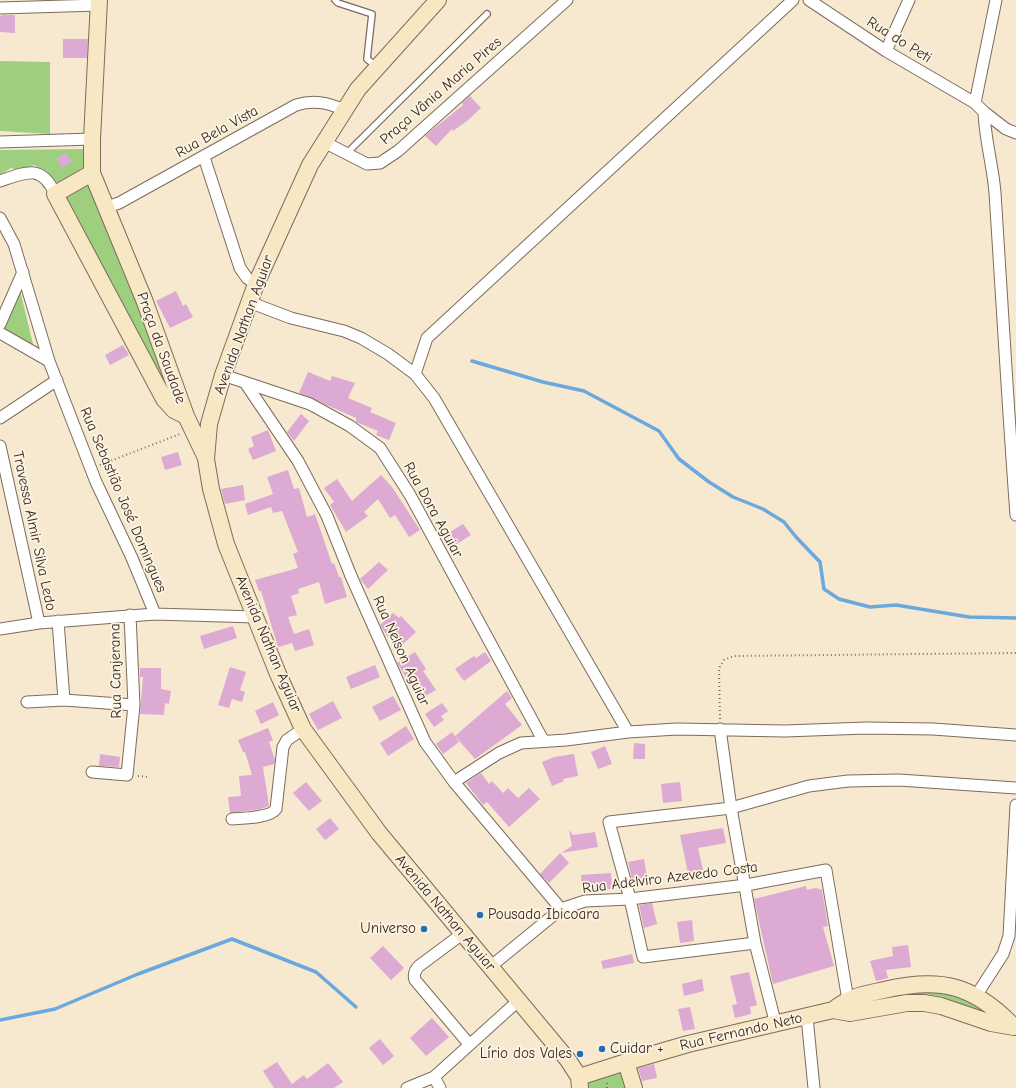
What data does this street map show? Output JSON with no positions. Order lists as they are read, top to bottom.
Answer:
{
  "streets": {
    "main road": ["Avenida Nathan Aguiar", "Praça da Saudade", "Rua Fernando Neto"],
    "street": [
      "Rua do Peti",
      "Praça Vânia Maria Pires",
      "Rua Bela Vista",
      "Rua Sebastião José Domingues",
      "Rua Dora Aguiar",
      "Travessa Almir Silva Ledo",
      "Rua Nelson Aguiar",
      "Rua Canjerana",
      "Rua Adelviro Azevedo Costa"
    ]
  },
  "crossings": [
    ["Praça Vânia Maria Pires", "Avenida Nathan Aguiar"],
    ["Rua Bela Vista", "Avenida Nathan Aguiar"],
    ["Rua Bela Vista", "Praça da Saudade"],
    ["Avenida Nathan Aguiar", "Rua Dora Aguiar"],
    ["Avenida Nathan Aguiar", "Rua Adelviro Azevedo Costa"],
    ["Avenida Nathan Aguiar", "Rua Fernando Neto"],
    ["Rua Dora Aguiar", "Rua Nelson Aguiar"],
    ["Rua Nelson Aguiar", "Rua Adelviro Azevedo Costa"],
    ["Rua Adelviro Azevedo Costa", "Rua Fernando Neto"]
  ],
  "places": [
    "Pousada Ibicoara",
    "Universo",
    "Cuidar +",
    "Lírio dos Vales"
  ]
}
